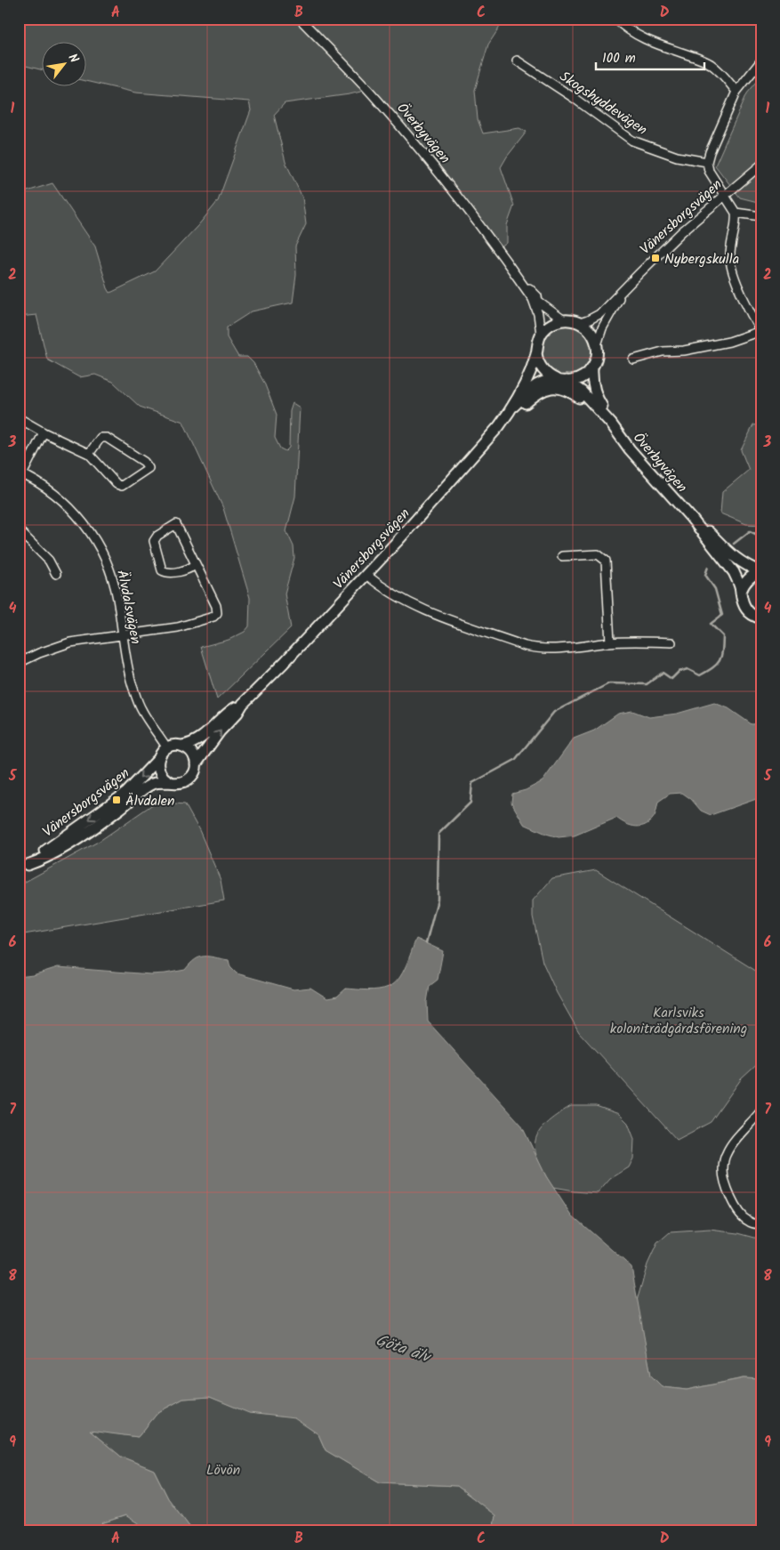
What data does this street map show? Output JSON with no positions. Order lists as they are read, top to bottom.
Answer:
{
  "streets": {
    "main road": ["Överbyvägen", "Vänersborgsvägen"],
    "street": ["Skogshyddevägen", "Älvdalsvägen"]
  },
  "crossings": [
    ["Överbyvägen", "Vänersborgsvägen"],
    ["Vänersborgsvägen", "Älvdalsvägen"]
  ],
  "water": ["Göta älv"],
  "parks": ["Karlsviks koloniträdgårdsförening", "Lövön"],
  "places": {
    "transit": ["Nybergskulla", "Älvdalen"]
  },
  "scale_bar": "100 m",
  "north": "top right",
  "grid": {
    "columns": [
      "A",
      "B",
      "C",
      "D"
    ],
    "rows": [
      "1",
      "2",
      "3",
      "4",
      "5",
      "6",
      "7",
      "8",
      "9"
    ]
  }
}
